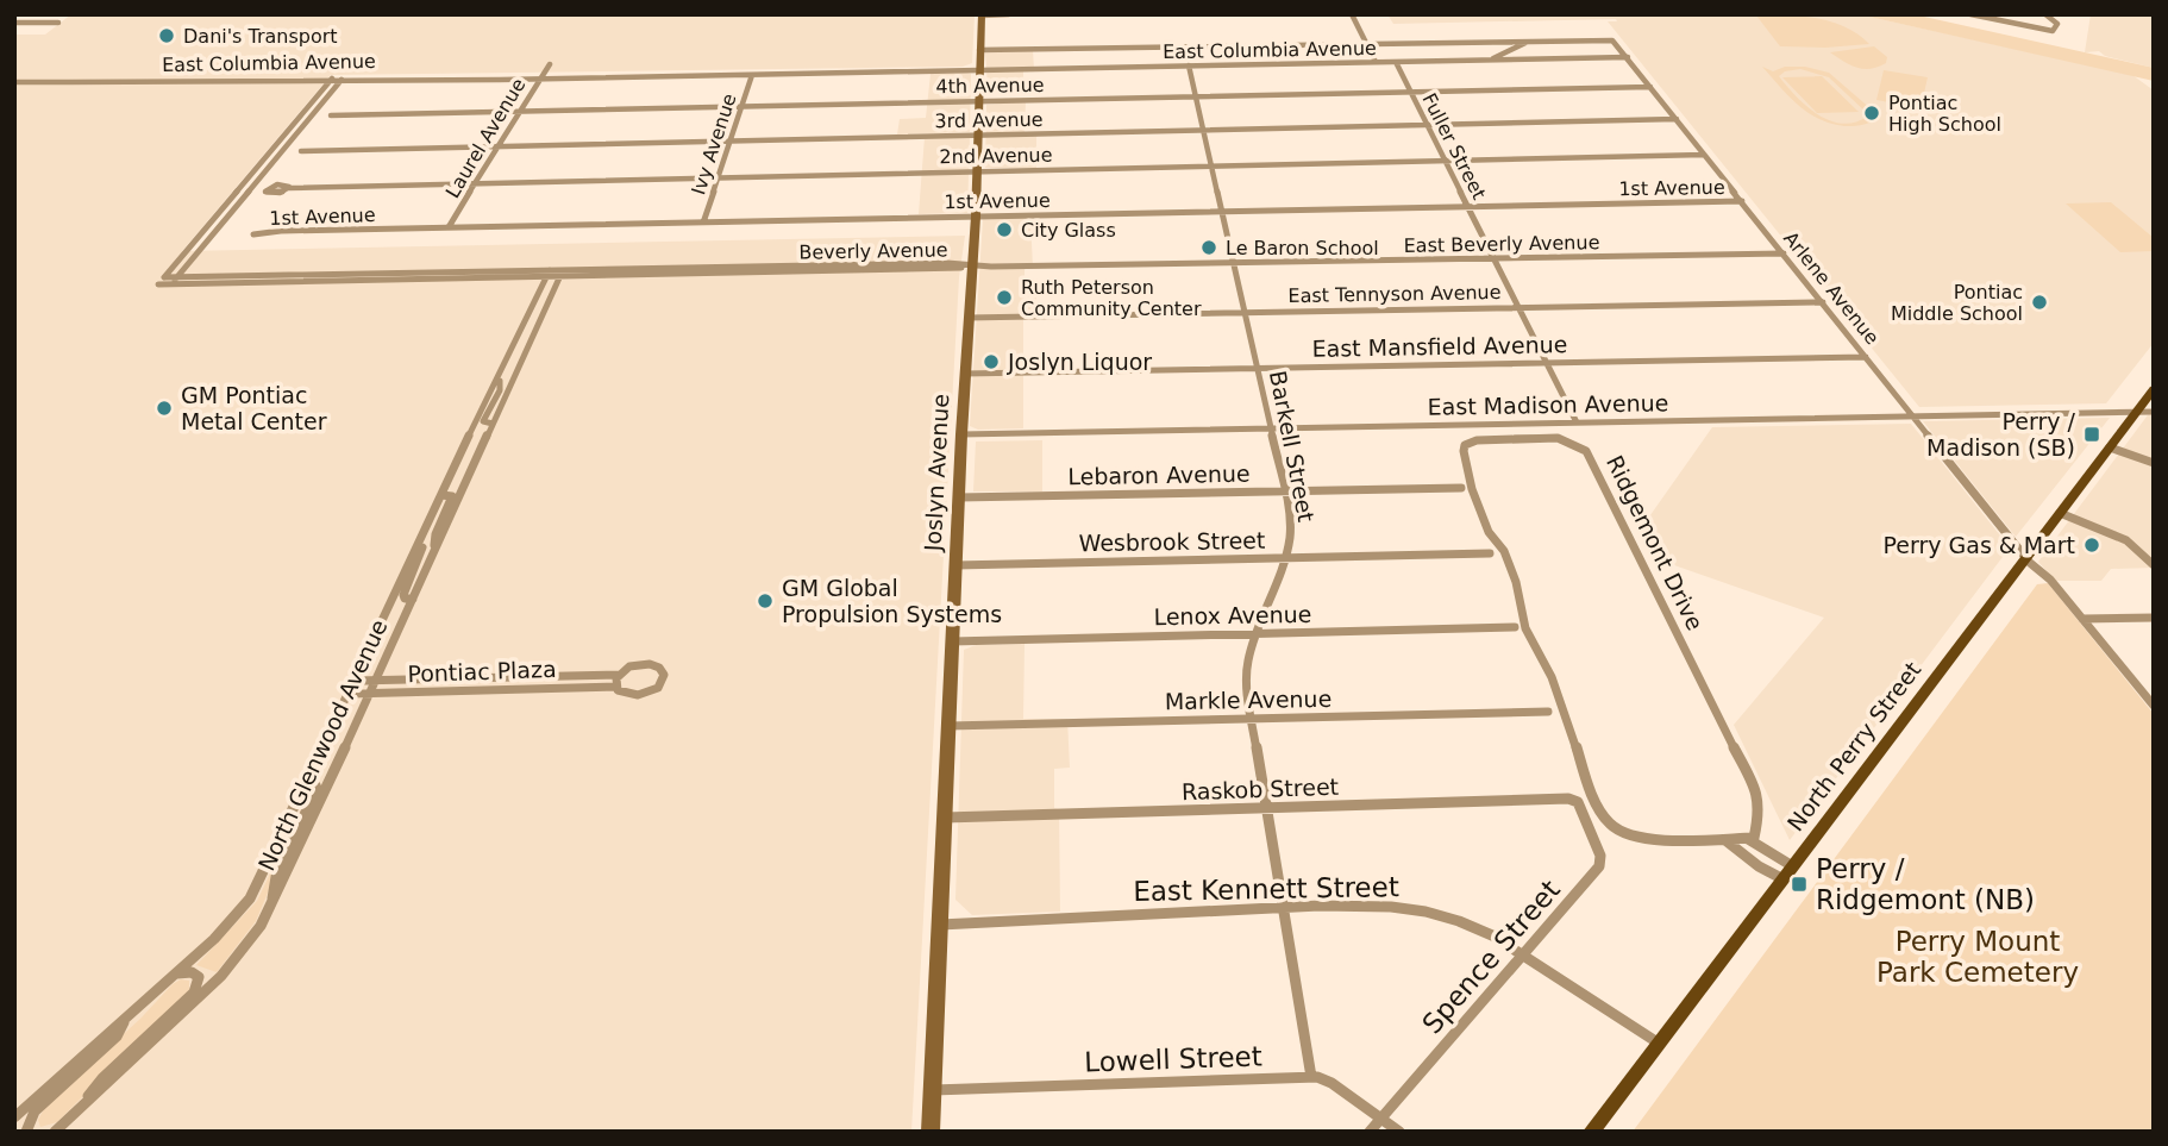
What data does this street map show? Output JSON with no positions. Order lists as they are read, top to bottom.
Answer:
{
  "streets": {
    "main road": ["Joslyn Avenue", "North Perry Street"],
    "street": [
      "East Columbia Avenue",
      "4th Avenue",
      "3rd Avenue",
      "Laurel Avenue",
      "Ivy Avenue",
      "Fuller Street",
      "2nd Avenue",
      "1st Avenue",
      "East Beverly Avenue",
      "Beverly Avenue",
      "Arlene Avenue",
      "East Tennyson Avenue",
      "East Mansfield Avenue",
      "East Madison Avenue",
      "Barkell Street",
      "Lebaron Avenue",
      "Wesbrook Street",
      "Ridgemont Drive",
      "Lenox Avenue",
      "Pontiac Plaza",
      "Markle Avenue",
      "North Glenwood Avenue",
      "Raskob Street",
      "East Kennett Street",
      "Spence Street",
      "Lowell Street"
    ]
  },
  "crossings": [
    ["East Columbia Avenue", "Laurel Avenue"],
    ["East Columbia Avenue", "Ivy Avenue"],
    ["East Columbia Avenue", "Fuller Street"],
    ["East Columbia Avenue", "Arlene Avenue"],
    ["East Columbia Avenue", "Barkell Street"],
    ["East Columbia Avenue", "Joslyn Avenue"],
    ["4th Avenue", "Laurel Avenue"],
    ["4th Avenue", "Ivy Avenue"],
    ["4th Avenue", "Fuller Street"],
    ["4th Avenue", "Arlene Avenue"],
    ["4th Avenue", "Barkell Street"],
    ["4th Avenue", "Joslyn Avenue"],
    ["3rd Avenue", "Laurel Avenue"],
    ["3rd Avenue", "Ivy Avenue"],
    ["3rd Avenue", "Fuller Street"],
    ["3rd Avenue", "Arlene Avenue"],
    ["3rd Avenue", "Barkell Street"],
    ["3rd Avenue", "Joslyn Avenue"],
    ["Laurel Avenue", "2nd Avenue"],
    ["Laurel Avenue", "1st Avenue"],
    ["Ivy Avenue", "2nd Avenue"],
    ["Ivy Avenue", "1st Avenue"],
    ["Fuller Street", "2nd Avenue"],
    ["Fuller Street", "1st Avenue"],
    ["Fuller Street", "East Beverly Avenue"],
    ["Fuller Street", "East Tennyson Avenue"],
    ["Fuller Street", "East Mansfield Avenue"],
    ["Fuller Street", "East Madison Avenue"],
    ["2nd Avenue", "Arlene Avenue"],
    ["2nd Avenue", "Barkell Street"],
    ["2nd Avenue", "Joslyn Avenue"],
    ["1st Avenue", "Arlene Avenue"],
    ["1st Avenue", "Barkell Street"],
    ["1st Avenue", "Joslyn Avenue"],
    ["East Beverly Avenue", "Beverly Avenue"],
    ["East Beverly Avenue", "Arlene Avenue"],
    ["East Beverly Avenue", "Barkell Street"],
    ["East Beverly Avenue", "Joslyn Avenue"],
    ["Beverly Avenue", "Joslyn Avenue"],
    ["Beverly Avenue", "North Glenwood Avenue"],
    ["Arlene Avenue", "East Tennyson Avenue"],
    ["Arlene Avenue", "East Mansfield Avenue"],
    ["Arlene Avenue", "East Madison Avenue"],
    ["Arlene Avenue", "North Perry Street"],
    ["East Tennyson Avenue", "Barkell Street"],
    ["East Tennyson Avenue", "Joslyn Avenue"],
    ["East Mansfield Avenue", "Barkell Street"],
    ["East Mansfield Avenue", "Joslyn Avenue"],
    ["East Madison Avenue", "Barkell Street"],
    ["East Madison Avenue", "Joslyn Avenue"],
    ["East Madison Avenue", "North Perry Street"],
    ["Barkell Street", "Lebaron Avenue"],
    ["Barkell Street", "Wesbrook Street"],
    ["Barkell Street", "Lenox Avenue"],
    ["Barkell Street", "Markle Avenue"],
    ["Barkell Street", "Raskob Street"],
    ["Barkell Street", "East Kennett Street"],
    ["Barkell Street", "Lowell Street"],
    ["Joslyn Avenue", "Lebaron Avenue"],
    ["Joslyn Avenue", "Wesbrook Street"],
    ["Joslyn Avenue", "Lenox Avenue"],
    ["Joslyn Avenue", "Markle Avenue"],
    ["Joslyn Avenue", "Raskob Street"],
    ["Joslyn Avenue", "East Kennett Street"],
    ["Joslyn Avenue", "Lowell Street"],
    ["Pontiac Plaza", "North Glenwood Avenue"],
    ["North Perry Street", "East Kennett Street"],
    ["Raskob Street", "Spence Street"],
    ["East Kennett Street", "Spence Street"],
    ["Spence Street", "Lowell Street"]
  ],
  "parks": ["Perry Mount Park Cemetery"],
  "places": {
    "other": [
      "Dani's Transport",
      "Pontiac High School",
      "City Glass",
      "Le Baron School",
      "Ruth Peterson Community Center",
      "Pontiac Middle School",
      "Joslyn Liquor",
      "GM Pontiac Metal Center",
      "Perry Gas & Mart",
      "GM Global Propulsion Systems"
    ],
    "transit": ["Perry / Madison (SB)", "Perry / Ridgemont (NB)"]
  }
}
